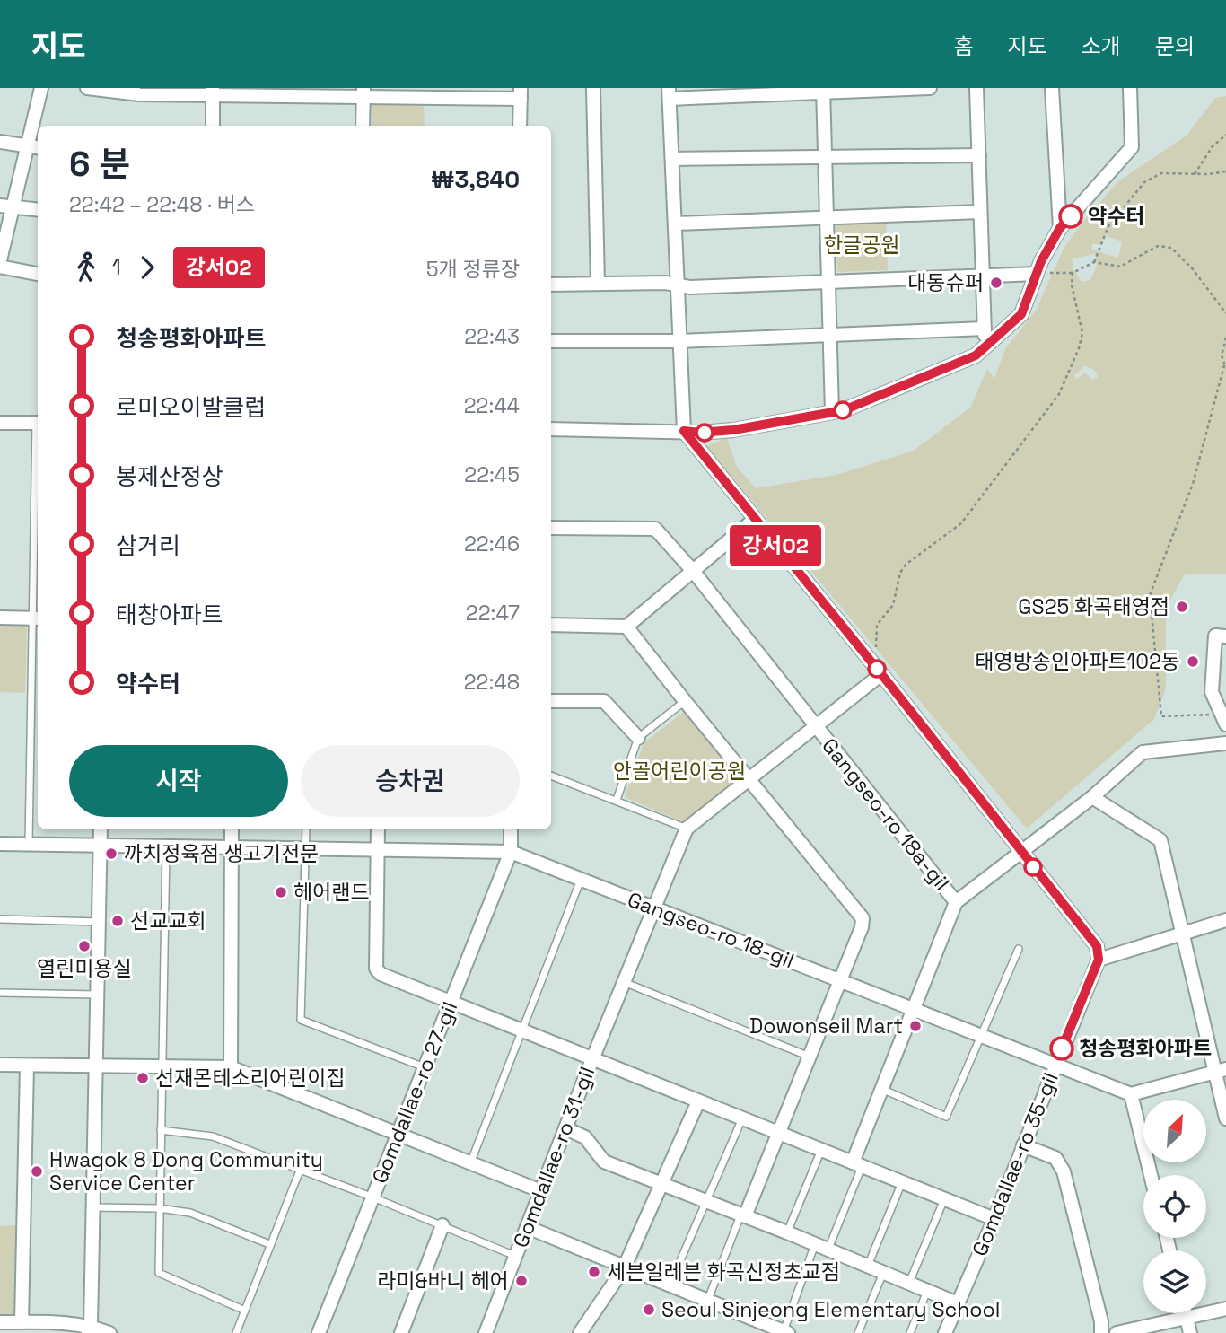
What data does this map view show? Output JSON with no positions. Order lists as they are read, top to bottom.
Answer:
{
  "streets": {
    "street": [
      "Gangseo-ro 18a-gil",
      "Gangseo-ro 18-gil",
      "Gomdallae-ro 27-gil",
      "Gomdallae-ro 31-gil",
      "Gomdallae-ro 35-gil"
    ]
  },
  "crossings": [
    ["Gangseo-ro 18a-gil", "Gangseo-ro 18-gil"],
    ["Gangseo-ro 18a-gil", "Gomdallae-ro 31-gil"],
    ["Gangseo-ro 18-gil", "Gomdallae-ro 27-gil"],
    ["Gangseo-ro 18-gil", "Gomdallae-ro 31-gil"],
    ["Gangseo-ro 18-gil", "Gomdallae-ro 35-gil"]
  ],
  "parks": ["한글공원", "안골어린이공원"],
  "places": [
    "약수터",
    "대동슈퍼",
    "GS25 화곡태영점",
    "태영방송인아파트102동",
    "까치정육점 생고기전문",
    "헤어랜드",
    "선교교회",
    "열린미용실",
    "Dowonseil Mart",
    "청송평화아파트",
    "선재몬테소리어린이집",
    "Hwagok 8 Dong Community Service Center",
    "세븐일레븐 화곡신정초교점",
    "라미&바니 헤어",
    "Seoul Sinjeong Elementary School"
  ],
  "lines": ["bus line 강서02"],
  "north": "top right",
  "page": {
    "header": "지도",
    "nav": [
      "홈",
      "지도",
      "소개",
      "문의"
    ],
    "on_map": "강서02",
    "heading": ["6 분", "22:42 – 22:48 · 버스", "₩3,840"],
    "legs": ["1", "강서02", "5개 정류장"],
    "list": [
      {
        "name": "청송평화아파트",
        "value": "22:43"
      },
      {
        "name": "로미오이발클럽",
        "value": "22:44"
      },
      {
        "name": "봉제산정상",
        "value": "22:45"
      },
      {
        "name": "삼거리",
        "value": "22:46"
      },
      {
        "name": "태창아파트",
        "value": "22:47"
      },
      {
        "name": "약수터",
        "value": "22:48"
      }
    ],
    "buttons": ["시작", "승차권"]
  }
}
